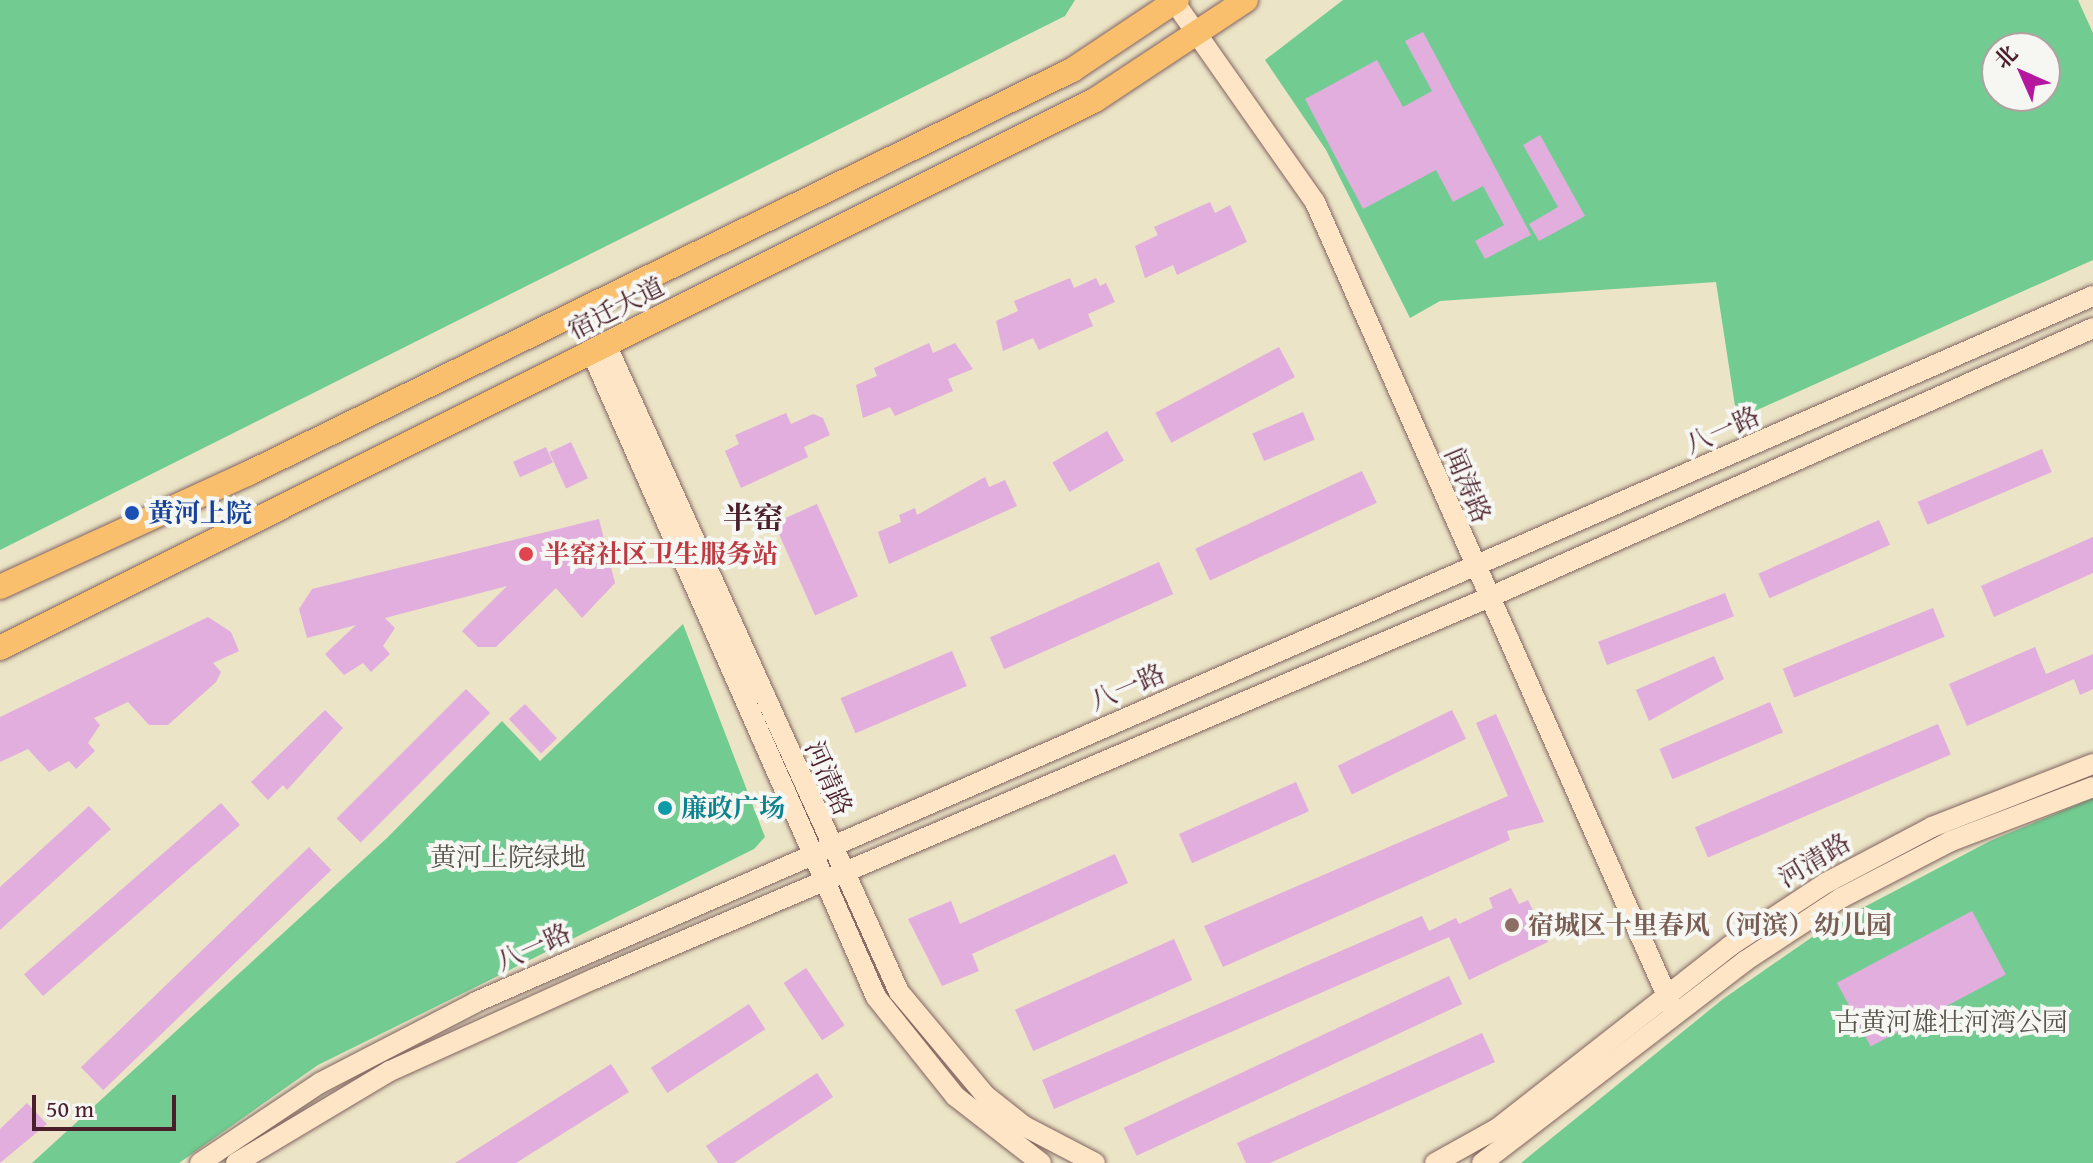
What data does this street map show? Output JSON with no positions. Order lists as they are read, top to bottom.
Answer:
{
  "streets": {
    "main road": ["宿迁大道"],
    "street": ["八一路", "闻涛路", "河清路"]
  },
  "crossings": [
    ["宿迁大道", "闻涛路"],
    ["宿迁大道", "河清路"],
    ["八一路", "闻涛路"],
    ["八一路", "河清路"],
    ["闻涛路", "河清路"]
  ],
  "districts": ["半窑"],
  "parks": ["黄河上院绿地", "古黄河雄壮河湾公园"],
  "places": [
    "黄河上院",
    "半窑社区卫生服务站",
    "廉政广场",
    "宿城区十里春风（河滨）幼儿园"
  ],
  "scale_bar": "50 m",
  "north": "top left"
}
